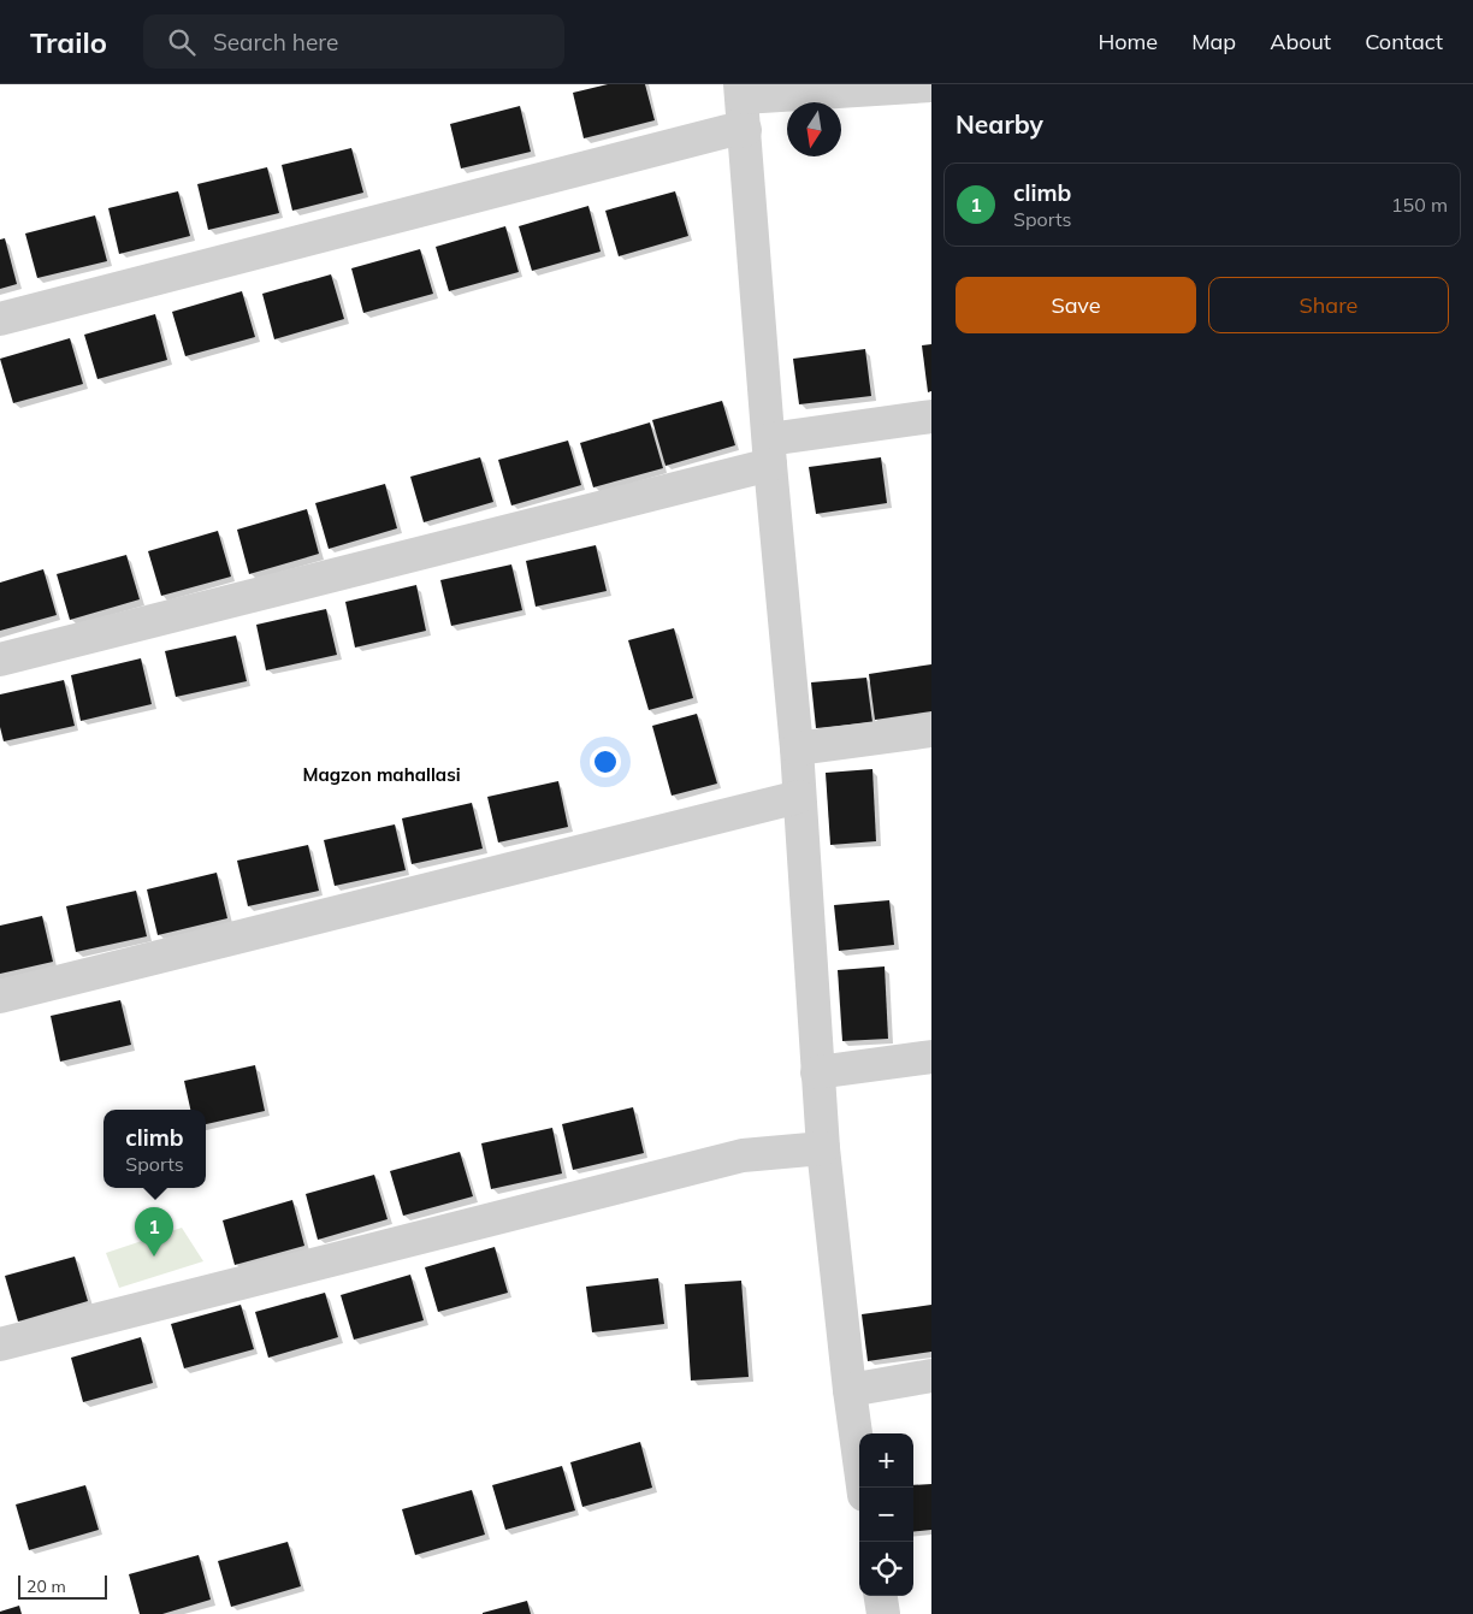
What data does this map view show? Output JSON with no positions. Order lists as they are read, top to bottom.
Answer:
{
  "districts": ["Magzon mahallasi"],
  "scale_bar": "20 m",
  "north": "bottom",
  "page": {
    "header": "Trailo",
    "search": "Search here",
    "nav": [
      "Home",
      "Map",
      "About",
      "Contact"
    ],
    "heading": "Nearby",
    "list": [
      {
        "mark": "1",
        "name": "climb",
        "note": "Sports",
        "value": "150 m"
      }
    ],
    "buttons": ["Save", "Share"],
    "popup": ["climb", "Sports"],
    "pins": "1",
    "map_buttons": ["+", "−"],
    "scale": "20 m"
  }
}
